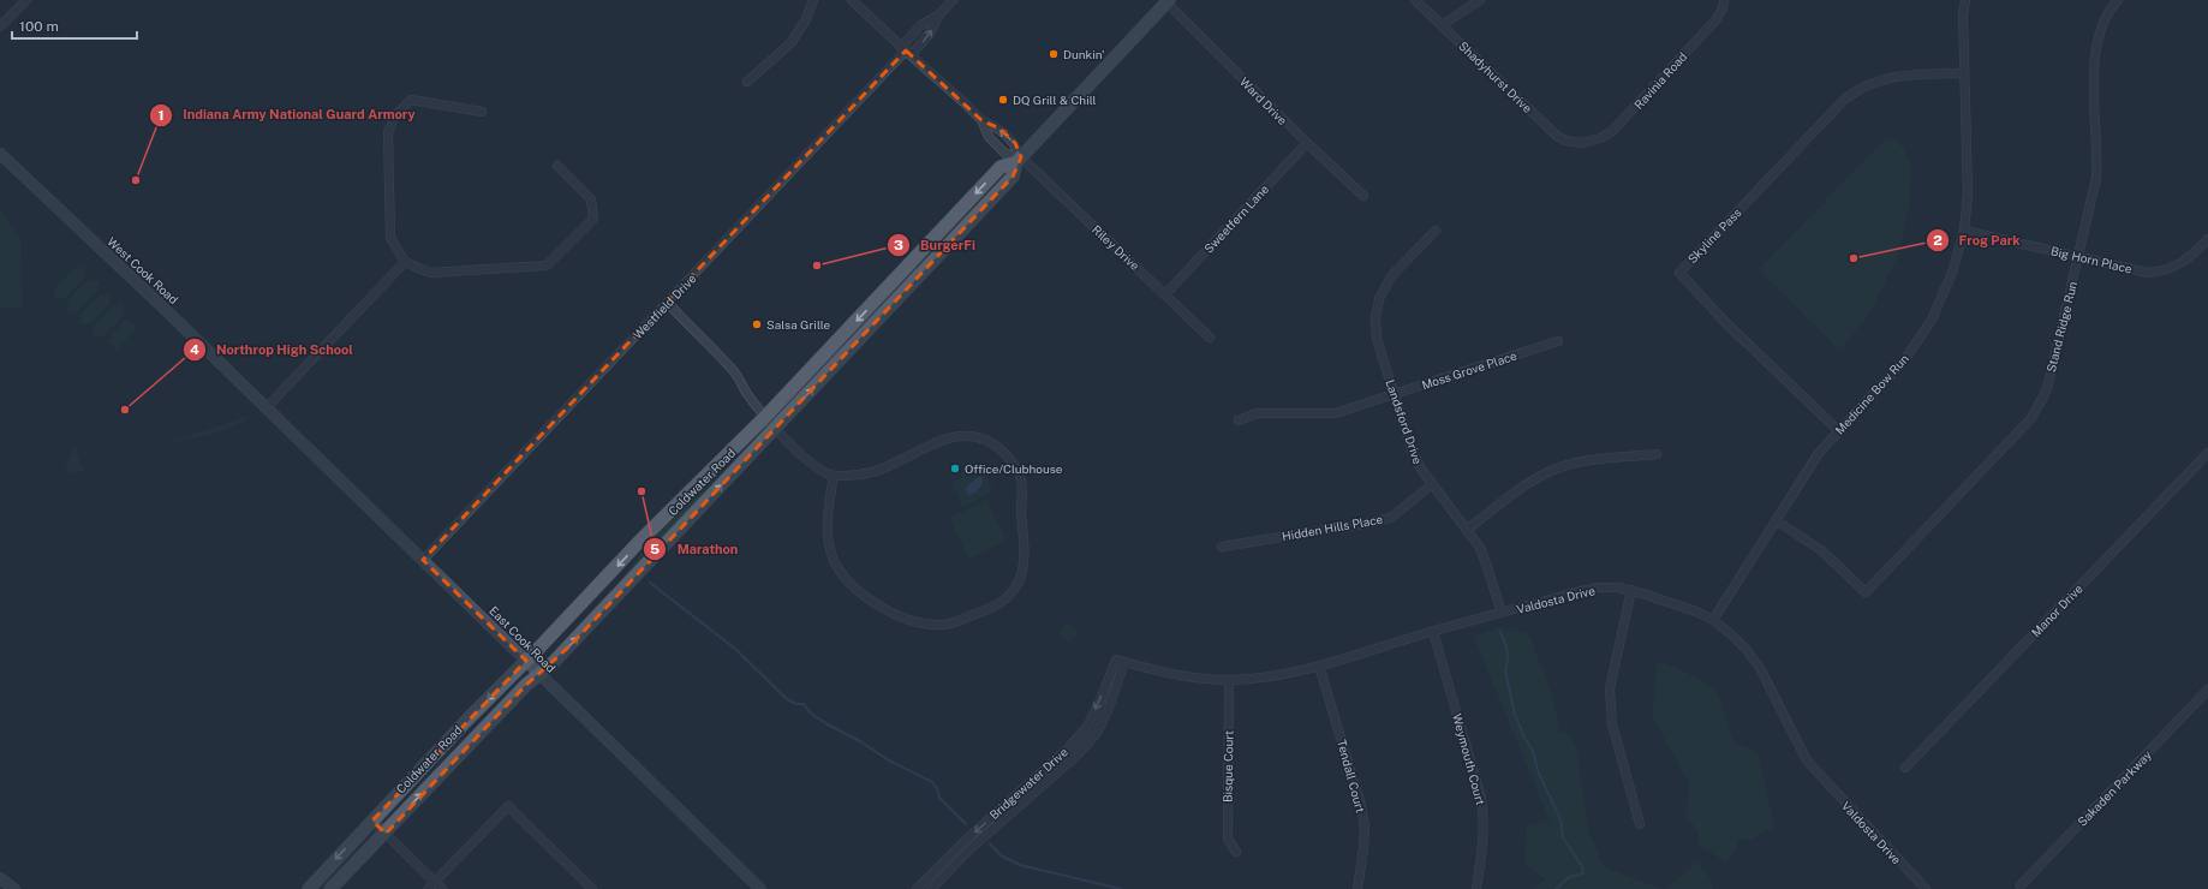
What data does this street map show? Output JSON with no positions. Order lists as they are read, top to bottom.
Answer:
{
  "streets": {
    "main road": ["West Cook Road", "Coldwater Road", "East Cook Road"],
    "street": [
      "Shadyhurst Drive",
      "Ravinia Road",
      "Ward Drive",
      "Sweetfern Lane",
      "Skyline Pass",
      "Riley Drive",
      "Big Horn Place",
      "Westfield Drive",
      "Stand Ridge Run",
      "Moss Grove Place",
      "Medicine Bow Run",
      "Landsford Drive",
      "Hidden Hills Place",
      "Valdosta Drive",
      "Manor Drive",
      "Weymouth Court",
      "Bisque Court",
      "Tendall Court",
      "Bridgewater Drive",
      "Sakaden Parkway"
    ]
  },
  "crossings": [
    ["Shadyhurst Drive", "Ravinia Road"],
    ["Ward Drive", "Sweetfern Lane"],
    ["Ward Drive", "Coldwater Road"],
    ["Sweetfern Lane", "Riley Drive"],
    ["Skyline Pass", "Medicine Bow Run"],
    ["Riley Drive", "Westfield Drive"],
    ["Riley Drive", "Coldwater Road"],
    ["Big Horn Place", "Stand Ridge Run"],
    ["Big Horn Place", "Medicine Bow Run"],
    ["West Cook Road", "East Cook Road"],
    ["Westfield Drive", "East Cook Road"],
    ["Stand Ridge Run", "Medicine Bow Run"],
    ["Moss Grove Place", "Landsford Drive"],
    ["Medicine Bow Run", "Valdosta Drive"],
    ["Landsford Drive", "Hidden Hills Place"],
    ["Landsford Drive", "Valdosta Drive"],
    ["Coldwater Road", "East Cook Road"],
    ["Valdosta Drive", "Weymouth Court"],
    ["Valdosta Drive", "Bisque Court"],
    ["Valdosta Drive", "Tendall Court"],
    ["Valdosta Drive", "Bridgewater Drive"]
  ],
  "places": [
    "Dunkin'",
    "DQ Grill & Chill",
    "Indiana Army National Guard Armory",
    "Frog Park",
    "BurgerFi",
    "Salsa Grille",
    "Northrop High School",
    "Office/Clubhouse",
    "Marathon"
  ],
  "scale_bar": "100 m"
}
